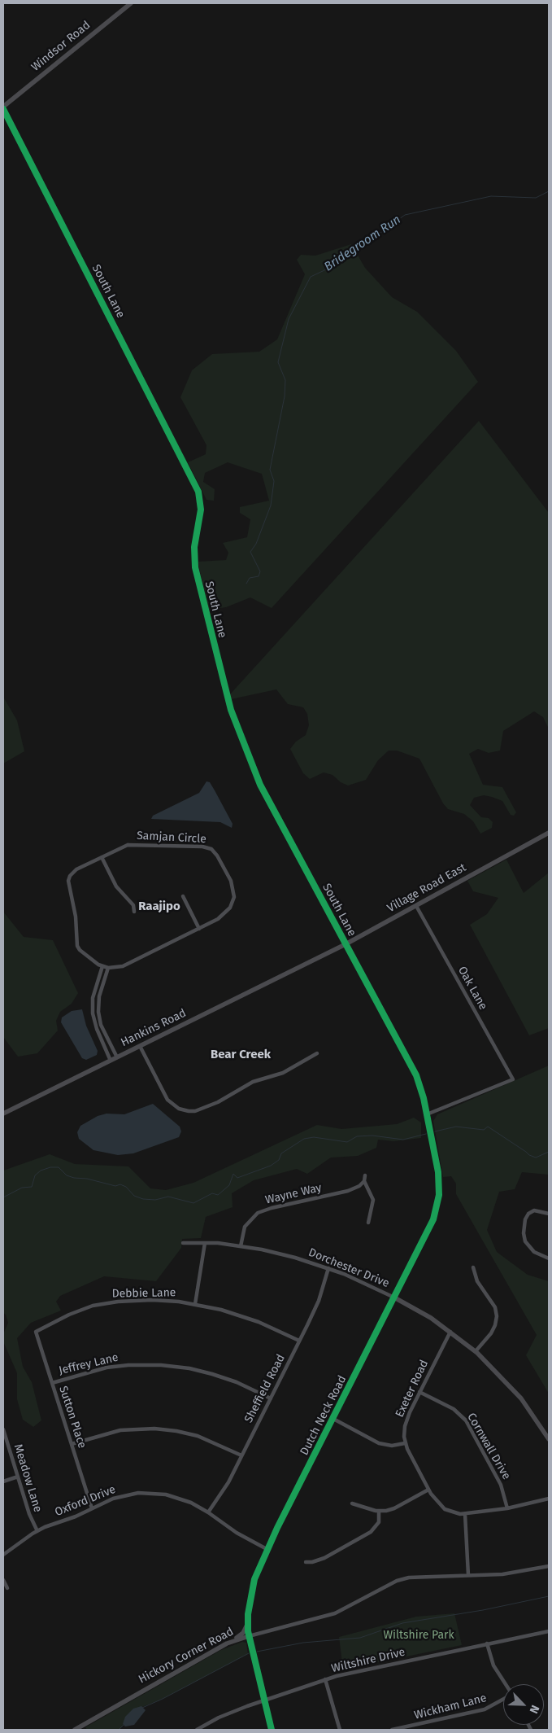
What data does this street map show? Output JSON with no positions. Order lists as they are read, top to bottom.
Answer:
{
  "streets": {
    "street": [
      "Windsor Road",
      "South Lane",
      "Samjan Circle",
      "Village Road East",
      "Oak Lane",
      "Hankins Road",
      "Wayne Way",
      "Dorchester Drive",
      "Debbie Lane",
      "Jeffrey Lane",
      "Sheffield Road",
      "Exeter Road",
      "Dutch Neck Road",
      "Sutton Place",
      "Cornwall Drive",
      "Meadow Lane",
      "Oxford Drive",
      "Hickory Corner Road",
      "Wiltshire Drive",
      "Wickham Lane"
    ]
  },
  "crossings": [
    ["Windsor Road", "South Lane"],
    ["South Lane", "Village Road East"],
    ["South Lane", "Oak Lane"],
    ["South Lane", "Dutch Neck Road"],
    ["Village Road East", "Oak Lane"],
    ["Village Road East", "Hankins Road"],
    ["Oak Lane", "Dutch Neck Road"],
    ["Wayne Way", "Dorchester Drive"],
    ["Dorchester Drive", "Sheffield Road"],
    ["Dorchester Drive", "Exeter Road"],
    ["Dorchester Drive", "Dutch Neck Road"],
    ["Debbie Lane", "Sheffield Road"],
    ["Debbie Lane", "Sutton Place"],
    ["Jeffrey Lane", "Sheffield Road"],
    ["Jeffrey Lane", "Sutton Place"],
    ["Sheffield Road", "Oxford Drive"],
    ["Exeter Road", "Cornwall Drive"],
    ["Dutch Neck Road", "Oxford Drive"],
    ["Dutch Neck Road", "Hickory Corner Road"],
    ["Dutch Neck Road", "Wiltshire Drive"],
    ["Sutton Place", "Oxford Drive"],
    ["Meadow Lane", "Oxford Drive"]
  ],
  "districts": ["Raajipo", "Bear Creek"],
  "water": ["Bridegroom Run"],
  "parks": ["Wiltshire Park"],
  "north": "bottom right"
}
